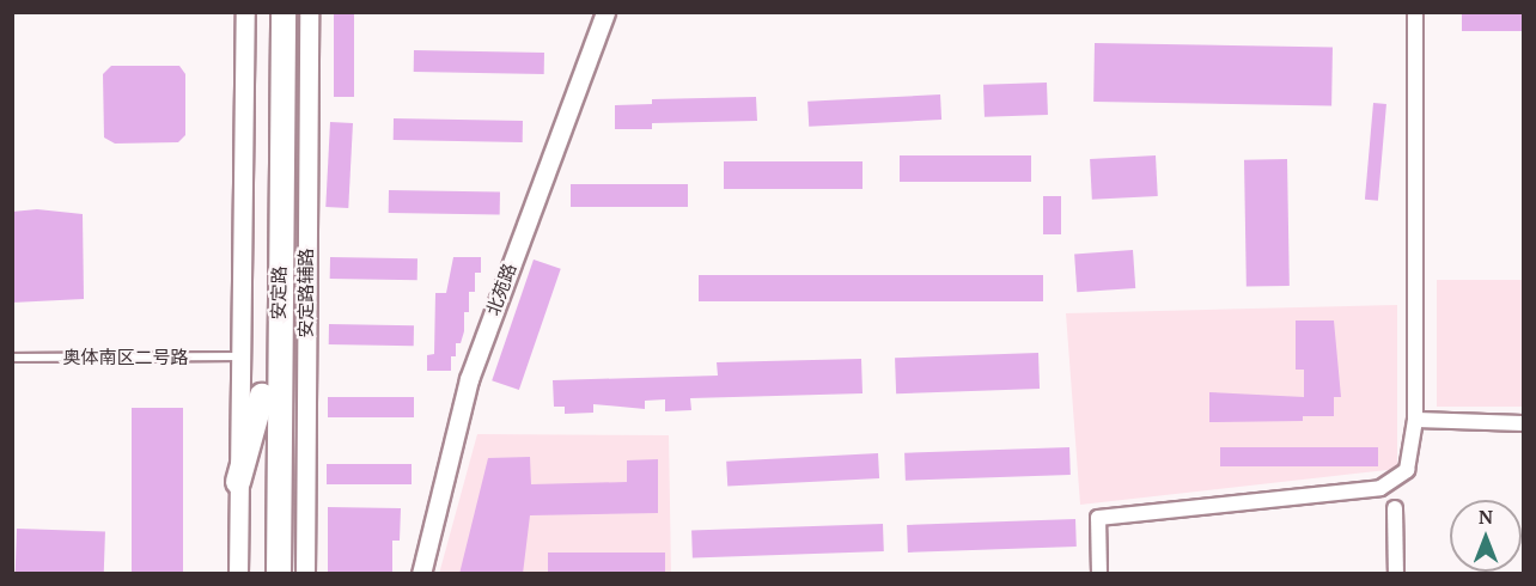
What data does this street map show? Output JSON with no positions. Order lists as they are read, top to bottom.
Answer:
{
  "streets": {
    "main road": ["安定路"],
    "street": ["北苑路", "安定路辅路"],
    "lane": ["奥体南区二号路"]
  },
  "north": "top"
}
